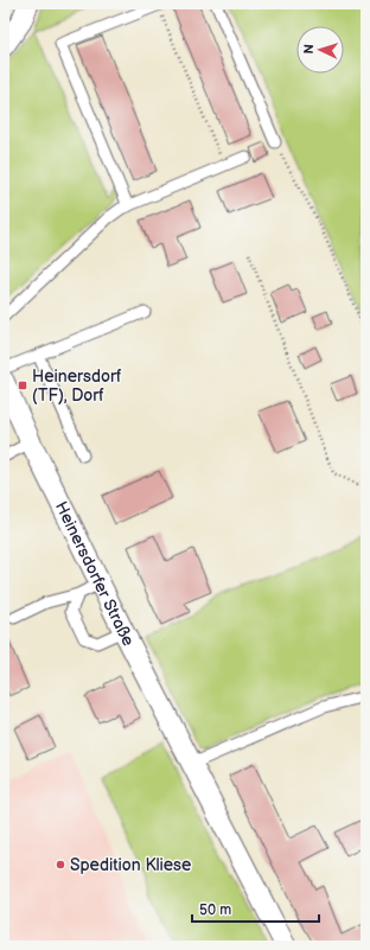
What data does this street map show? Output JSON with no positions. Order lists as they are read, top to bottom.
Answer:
{
  "streets": {
    "street": ["Heinersdorfer Straße"]
  },
  "places": {
    "transit": ["Heinersdorf (TF), Dorf"],
    "other": ["Spedition Kliese"]
  },
  "scale_bar": "50 m",
  "north": "left"
}
